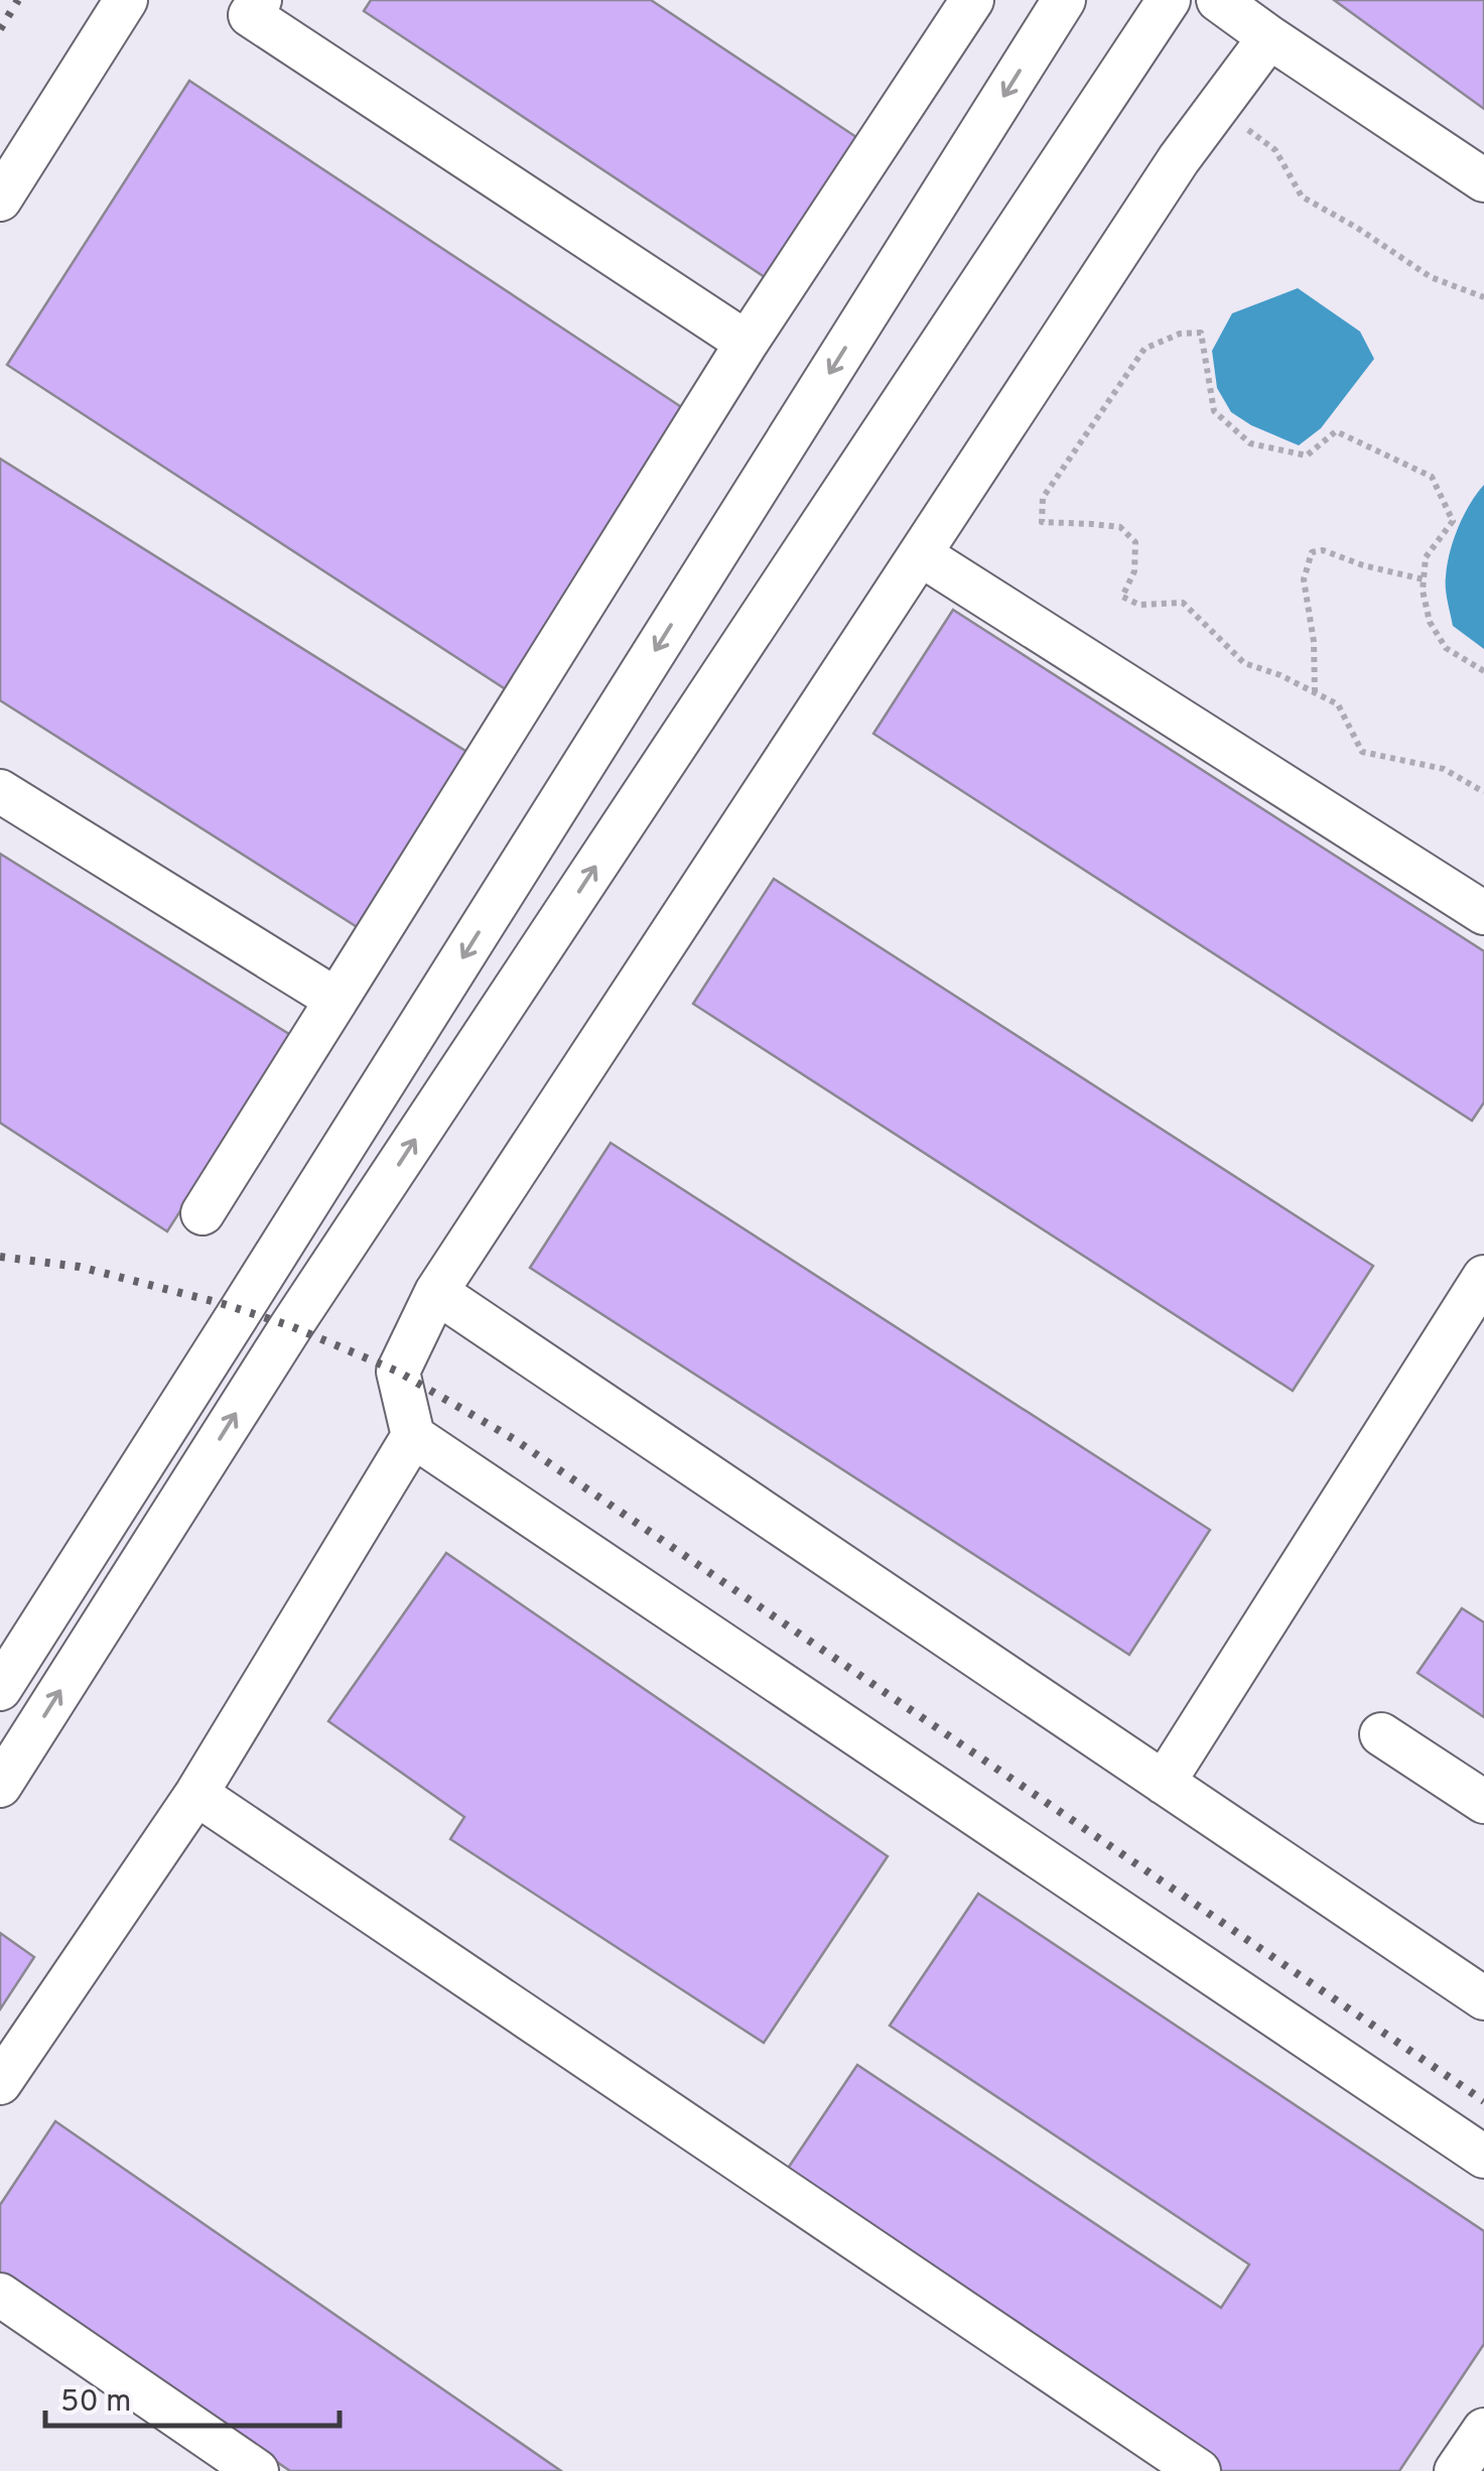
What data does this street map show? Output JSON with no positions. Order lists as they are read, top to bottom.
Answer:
{
  "scale_bar": "50 m"
}
